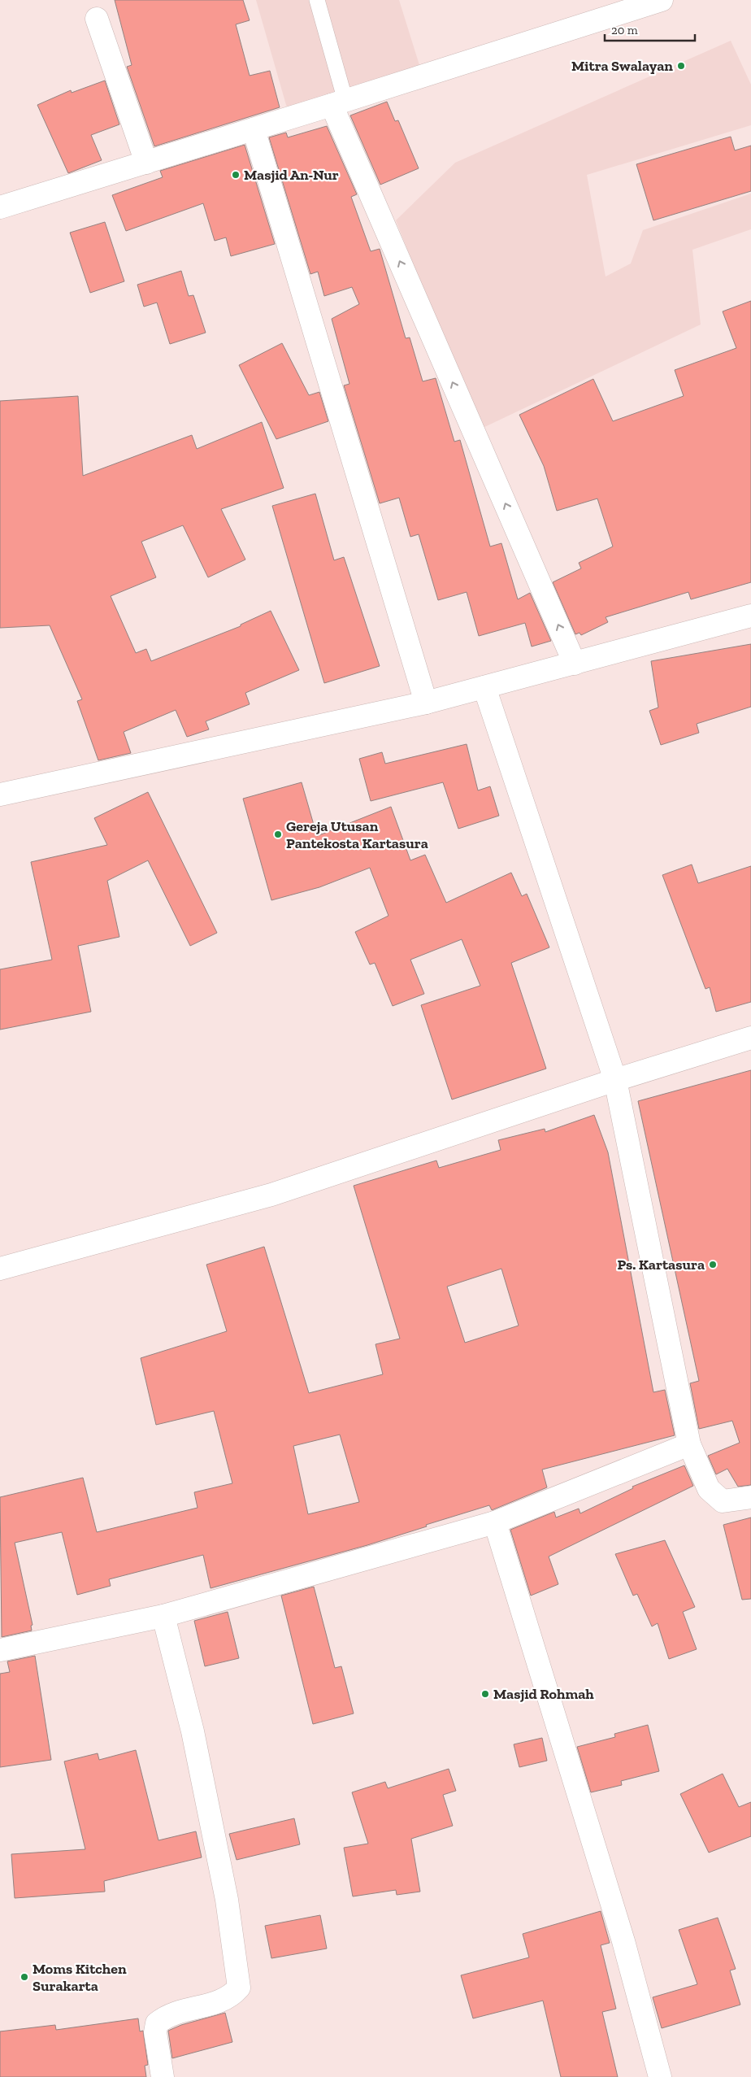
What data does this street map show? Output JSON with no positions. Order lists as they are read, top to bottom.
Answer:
{
  "places": [
    "Mitra Swalayan",
    "Masjid An-Nur",
    "Gereja Utusan Pantekosta Kartasura",
    "Ps. Kartasura",
    "Masjid Rohmah",
    "Moms Kitchen Surakarta"
  ],
  "scale_bar": "20 m"
}
